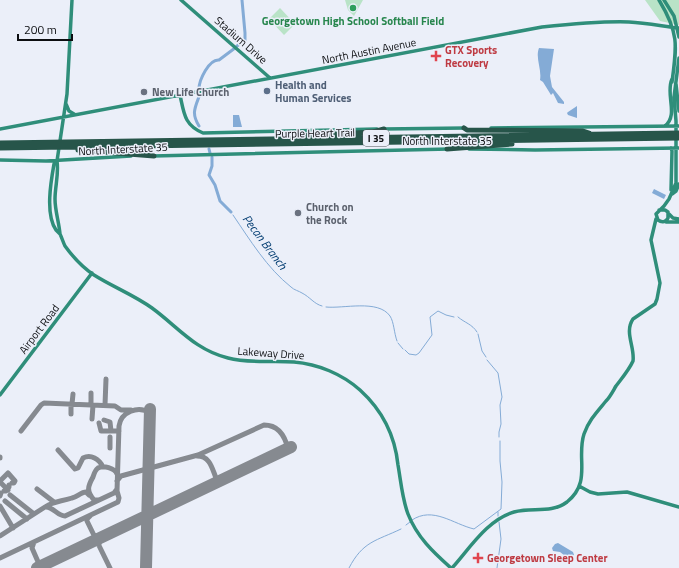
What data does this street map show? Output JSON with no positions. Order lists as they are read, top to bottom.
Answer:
{
  "streets": {
    "highway": ["Purple Heart Trail", "I 35"],
    "main road": [
      "Stadium Drive",
      "North Austin Avenue",
      "North Interstate 35",
      "Airport Road",
      "Lakeway Drive"
    ]
  },
  "crossings": [
    ["Stadium Drive", "North Austin Avenue"],
    ["North Austin Avenue", "North Interstate 35"],
    ["North Austin Avenue", "Lakeway Drive"],
    ["North Interstate 35", "Lakeway Drive"],
    ["Airport Road", "Lakeway Drive"]
  ],
  "water": ["Pecan Branch"],
  "places": {
    "other": [
      "Georgetown High School Softball Field",
      "Health and Human Services",
      "New Life Church",
      "Church on the Rock"
    ],
    "health": ["GTX Sports Recovery", "Georgetown Sleep Center"]
  },
  "scale_bar": "200 m"
}
